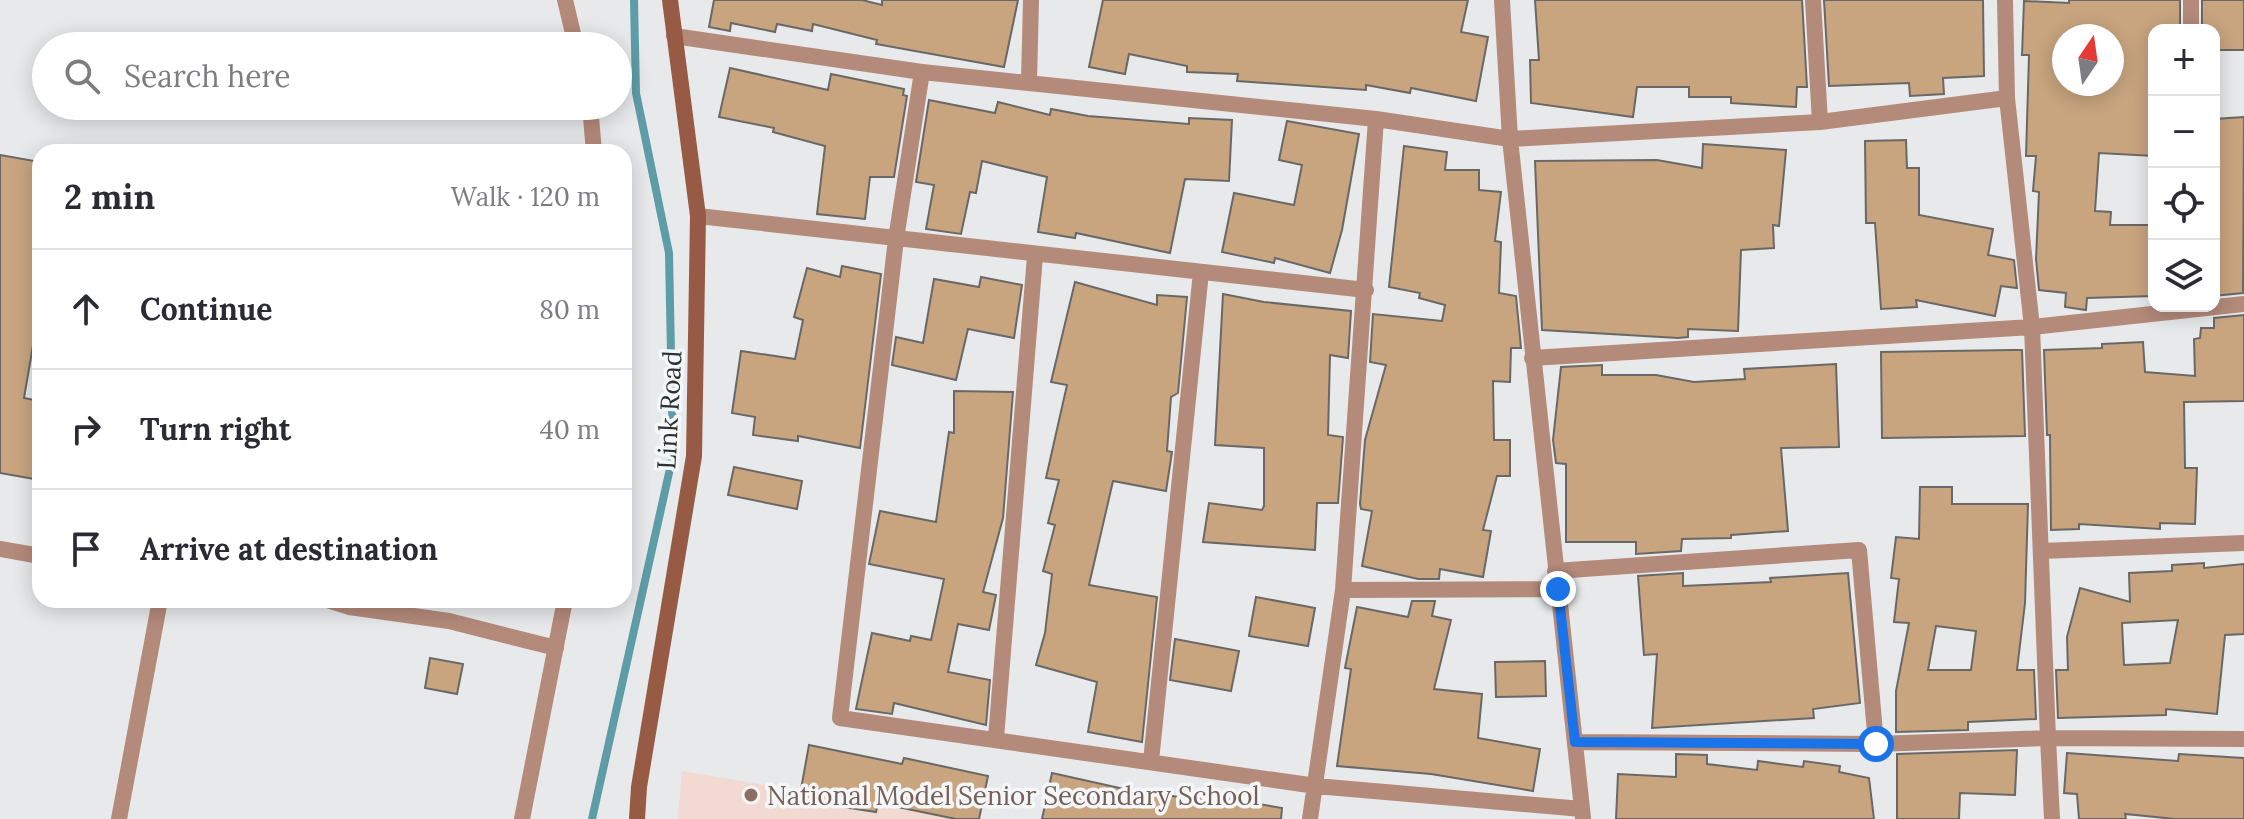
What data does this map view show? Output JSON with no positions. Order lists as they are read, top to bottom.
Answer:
{
  "streets": {
    "street": ["Link Road"]
  },
  "places": ["National Model Senior Secondary School"],
  "north": "top",
  "page": {
    "map_buttons": ["+", "−"],
    "search": "Search here",
    "heading": ["2 min", "Walk · 120 m"],
    "list": [
      ["Continue", "80 m"],
      ["Turn right", "40 m"],
      "Arrive at destination"
    ]
  }
}
